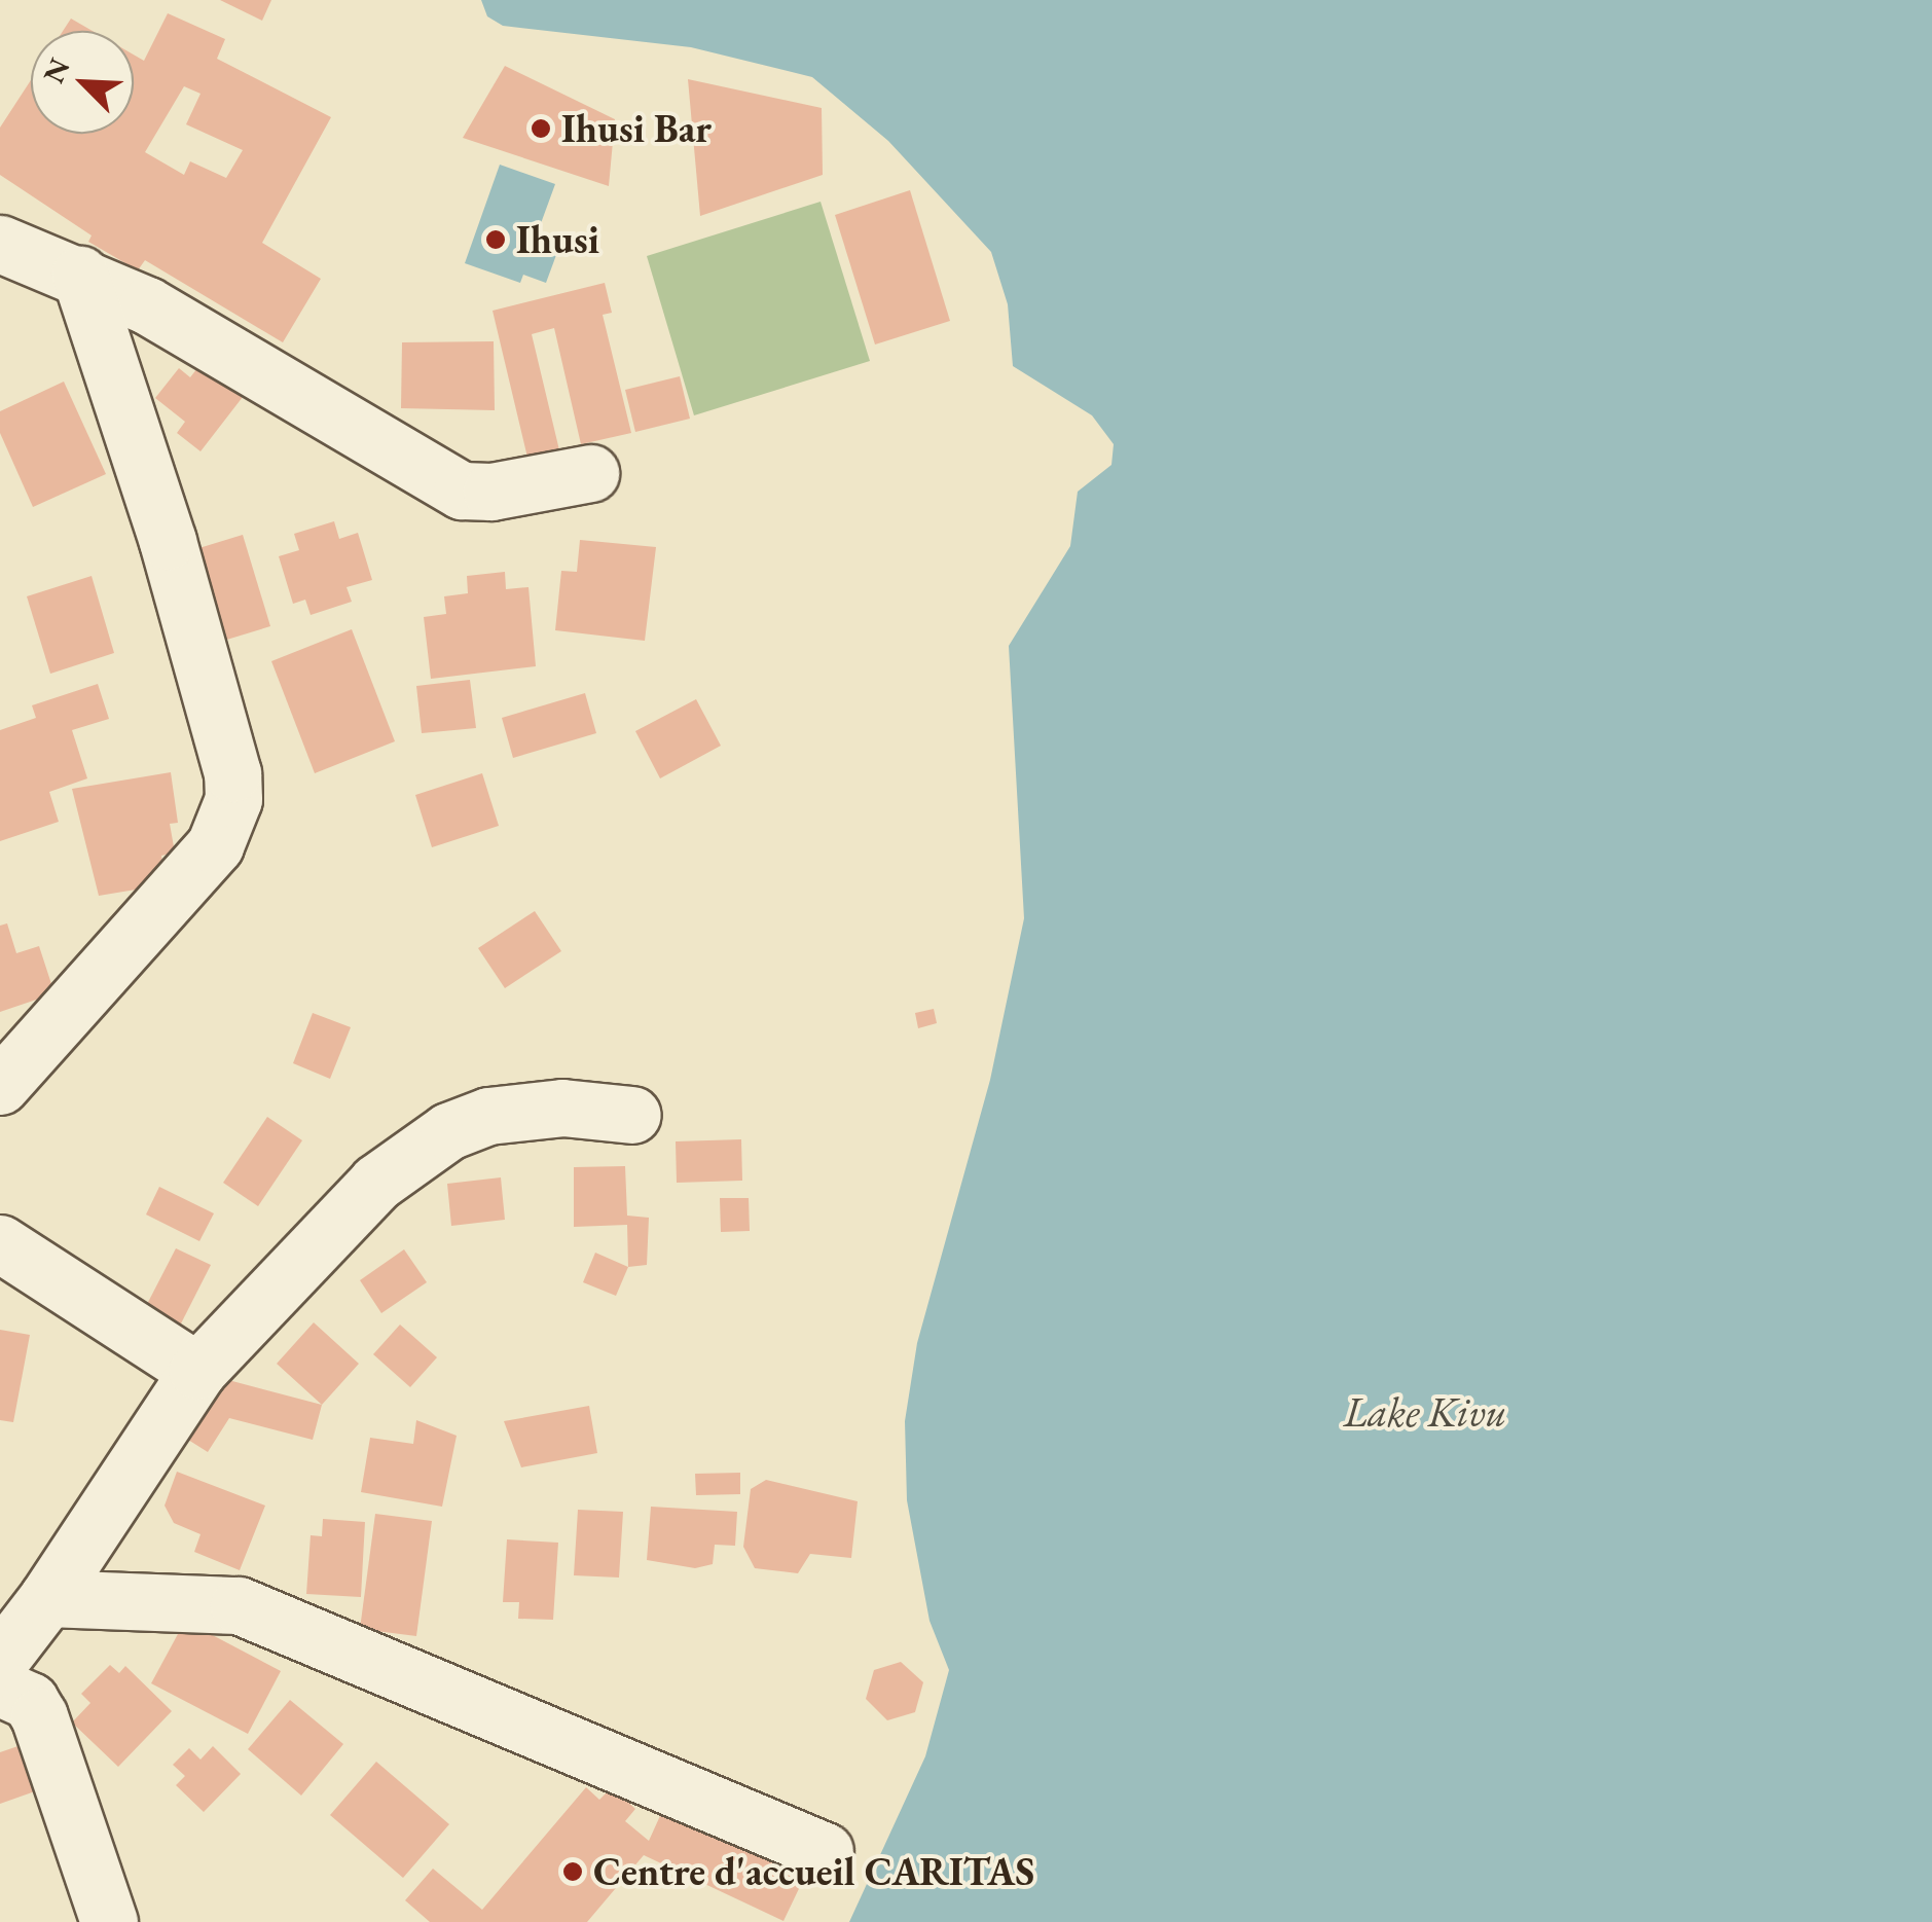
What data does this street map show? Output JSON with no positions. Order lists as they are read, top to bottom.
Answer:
{
  "water": ["Lake Kivu"],
  "places": ["Ihusi Bar", "Ihusi", "Centre d'accueil CARITAS"],
  "north": "top left"
}
